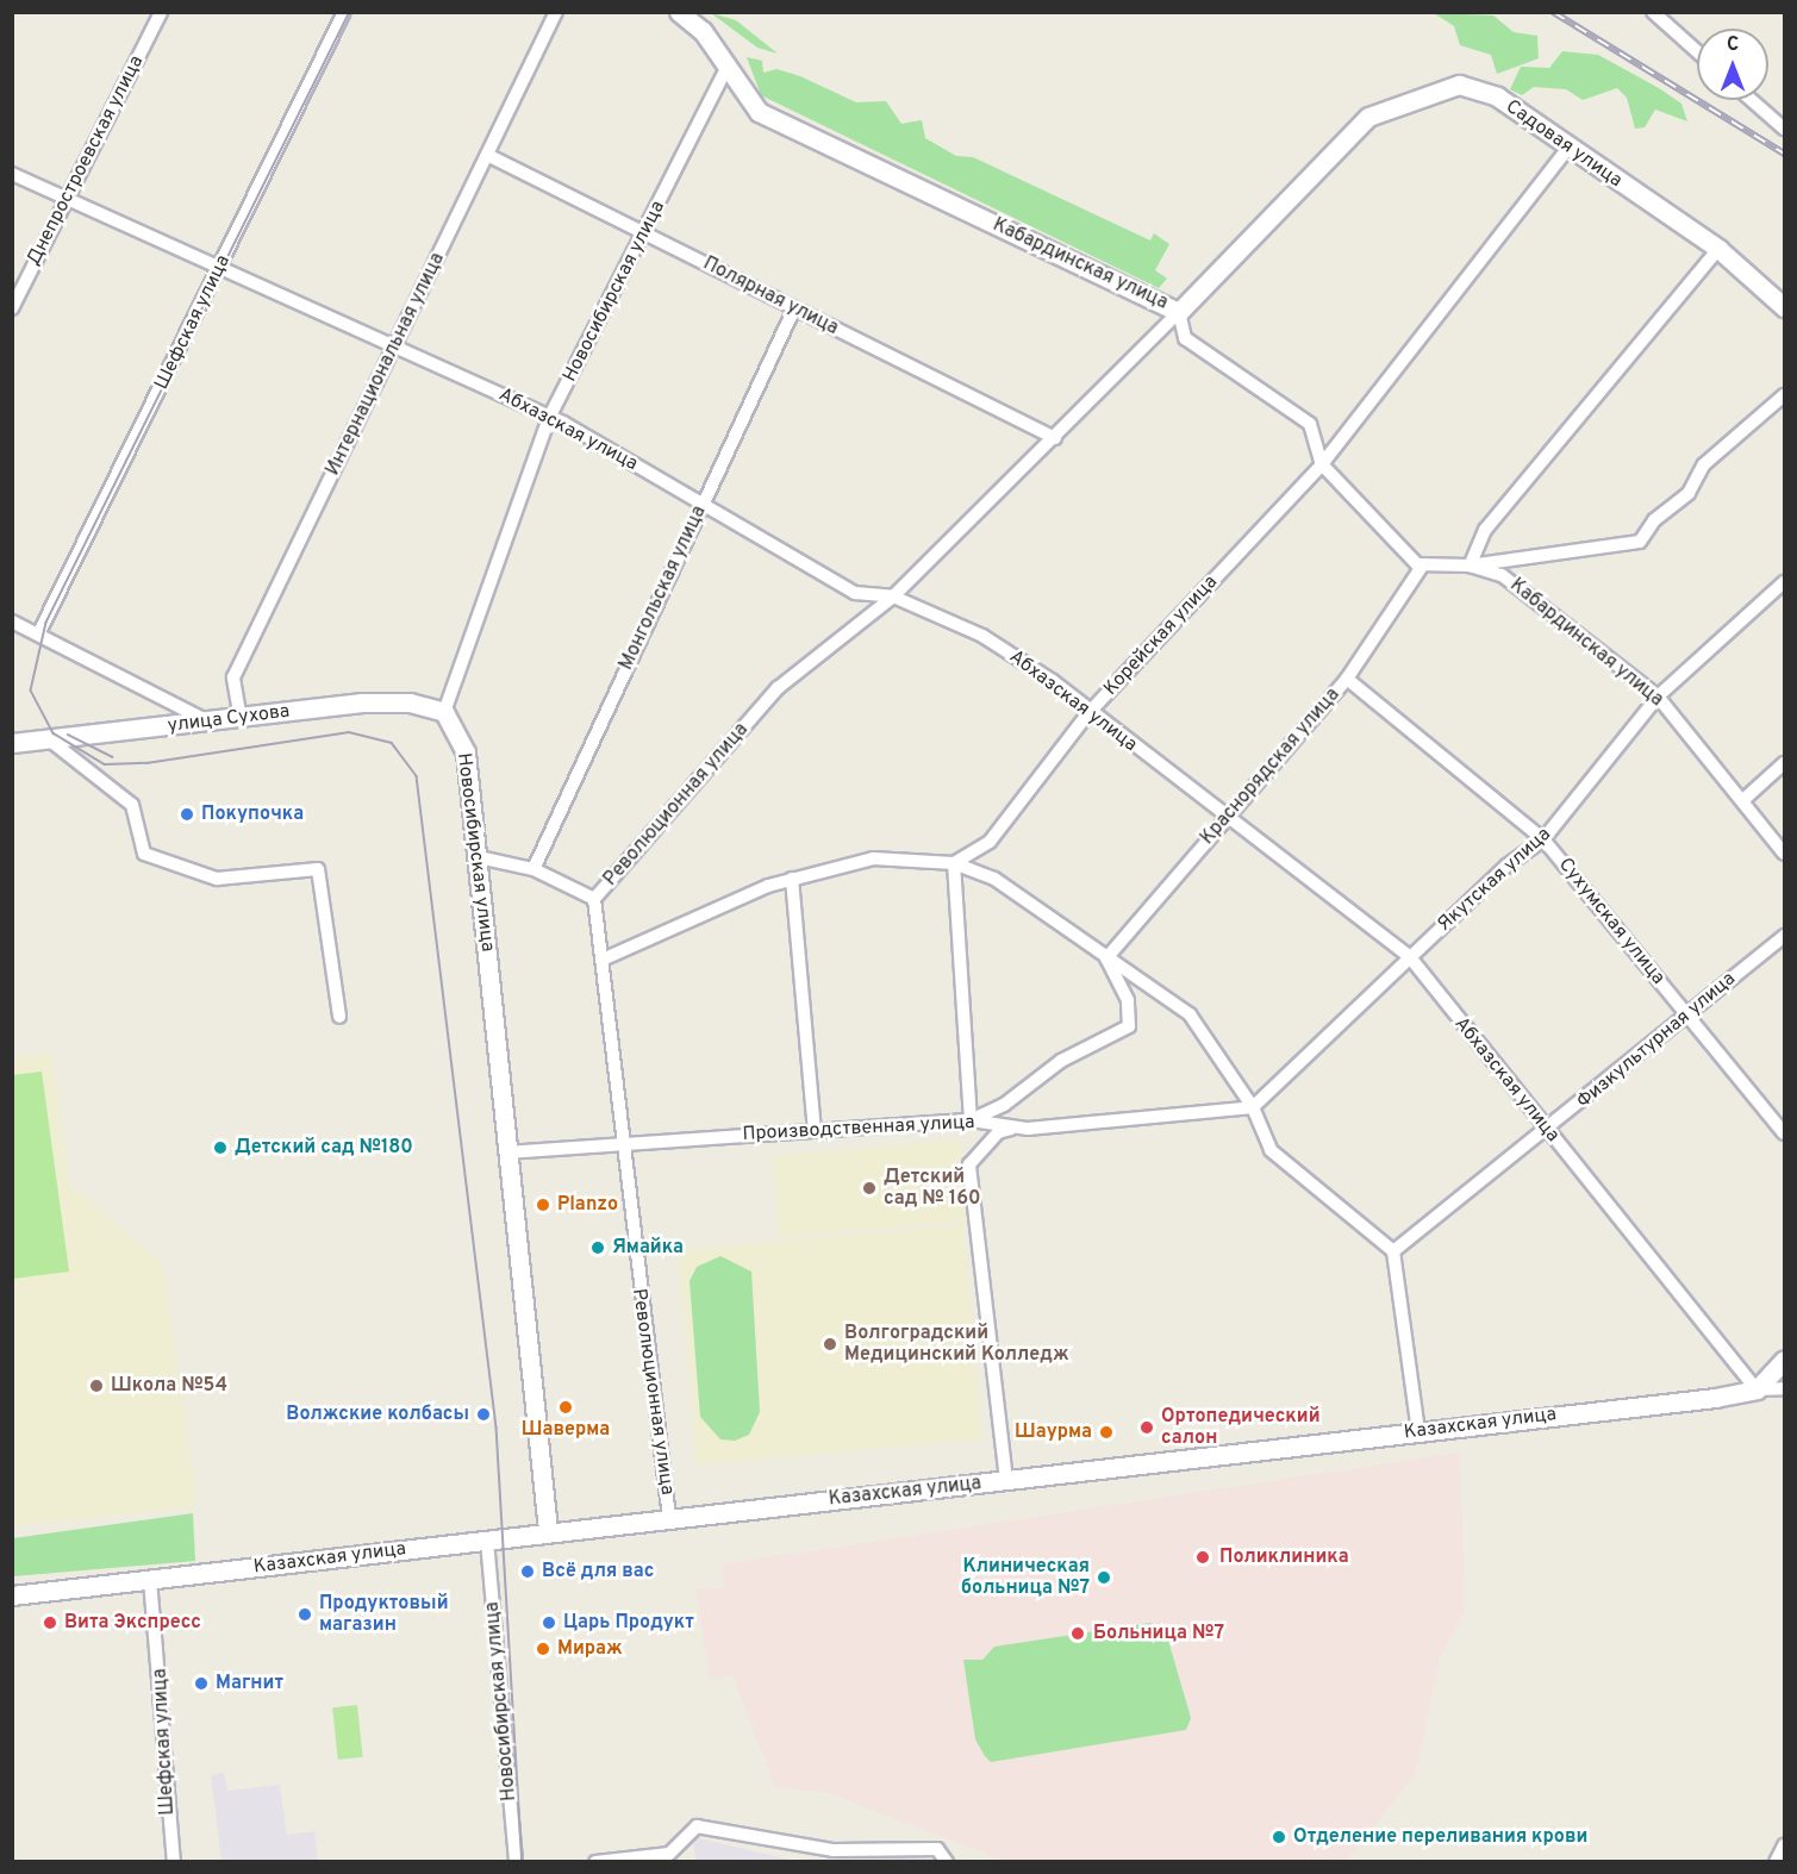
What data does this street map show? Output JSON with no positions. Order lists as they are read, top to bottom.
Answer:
{
  "streets": {
    "street": [
      "Садовая улица",
      "Днепростроевская улица",
      "Кабардинская улица",
      "Новосибирская улица",
      "Полярная улица",
      "Шефская улица",
      "Интернациональная улица",
      "Абхазская улица",
      "Монгольская улица",
      "Корейская улица",
      "улица Сухова",
      "Краснорядская улица",
      "Революционная улица",
      "Якутская улица",
      "Сухумская улица",
      "Физкультурная улица",
      "Производственная улица",
      "Казахская улица"
    ]
  },
  "crossings": [
    ["Садовая улица", "Кабардинская улица"],
    ["Садовая улица", "Корейская улица"],
    ["Садовая улица", "Революционная улица"],
    ["Днепростроевская улица", "Абхазская улица"],
    ["Кабардинская улица", "Новосибирская улица"],
    ["Кабардинская улица", "Корейская улица"],
    ["Кабардинская улица", "Краснорядская улица"],
    ["Кабардинская улица", "Революционная улица"],
    ["Кабардинская улица", "Якутская улица"],
    ["Новосибирская улица", "Полярная улица"],
    ["Новосибирская улица", "Абхазская улица"],
    ["Новосибирская улица", "улица Сухова"],
    ["Новосибирская улица", "Производственная улица"],
    ["Новосибирская улица", "Казахская улица"],
    ["Полярная улица", "Интернациональная улица"],
    ["Полярная улица", "Монгольская улица"],
    ["Полярная улица", "Революционная улица"],
    ["Шефская улица", "Абхазская улица"],
    ["Шефская улица", "Казахская улица"],
    ["Интернациональная улица", "Абхазская улица"],
    ["Интернациональная улица", "улица Сухова"],
    ["Абхазская улица", "Монгольская улица"],
    ["Абхазская улица", "Корейская улица"],
    ["Абхазская улица", "Краснорядская улица"],
    ["Абхазская улица", "Революционная улица"],
    ["Абхазская улица", "Якутская улица"],
    ["Абхазская улица", "Физкультурная улица"],
    ["Абхазская улица", "Казахская улица"],
    ["Краснорядская улица", "Сухумская улица"],
    ["Революционная улица", "Производственная улица"],
    ["Революционная улица", "Казахская улица"],
    ["Якутская улица", "Сухумская улица"],
    ["Якутская улица", "Производственная улица"],
    ["Сухумская улица", "Физкультурная улица"]
  ],
  "places": [
    "Покупочка",
    "Детский сад №180",
    "Детский сад № 160",
    "Planzo",
    "Ямайка",
    "Волгоградский Медицинский Колледж",
    "Школа №54",
    "Шаверма",
    "Волжские колбасы",
    "Ортопедический салон",
    "Шаурма",
    "Поликлиника",
    "Всё для вас",
    "Клиническая больница №7",
    "Продуктовый магазин",
    "Вита Экспресс",
    "Царь Продукт",
    "Больница №7",
    "Мираж",
    "Магнит",
    "Отделение переливания крови"
  ],
  "north": "top"
}
